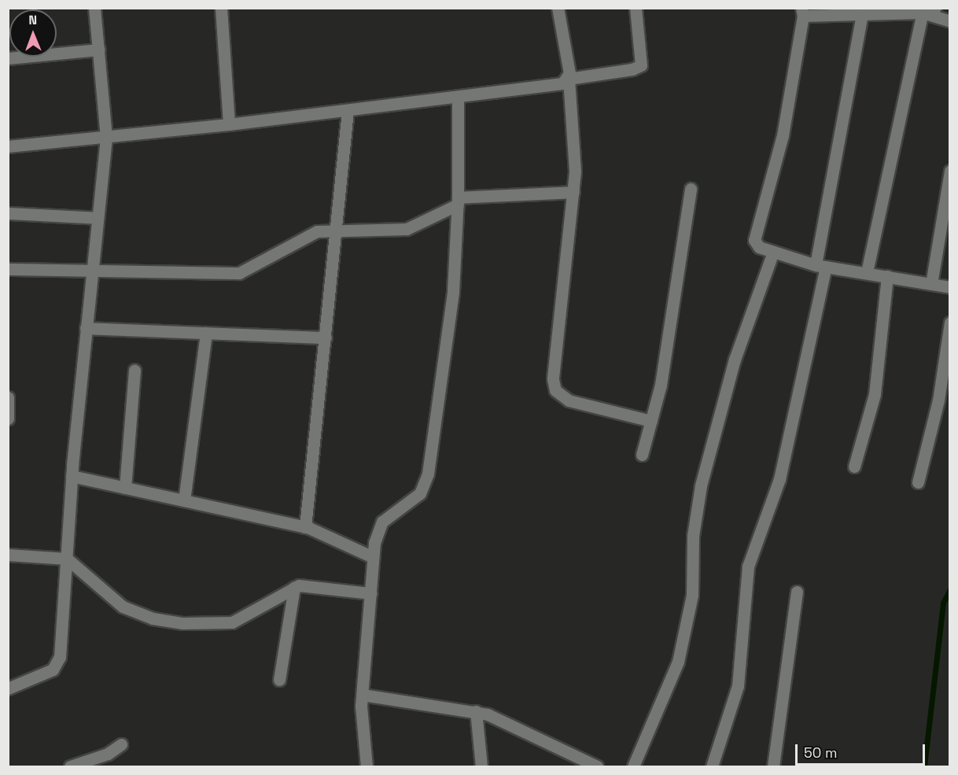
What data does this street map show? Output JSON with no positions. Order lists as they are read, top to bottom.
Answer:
{
  "scale_bar": "50 m",
  "north": "top"
}
